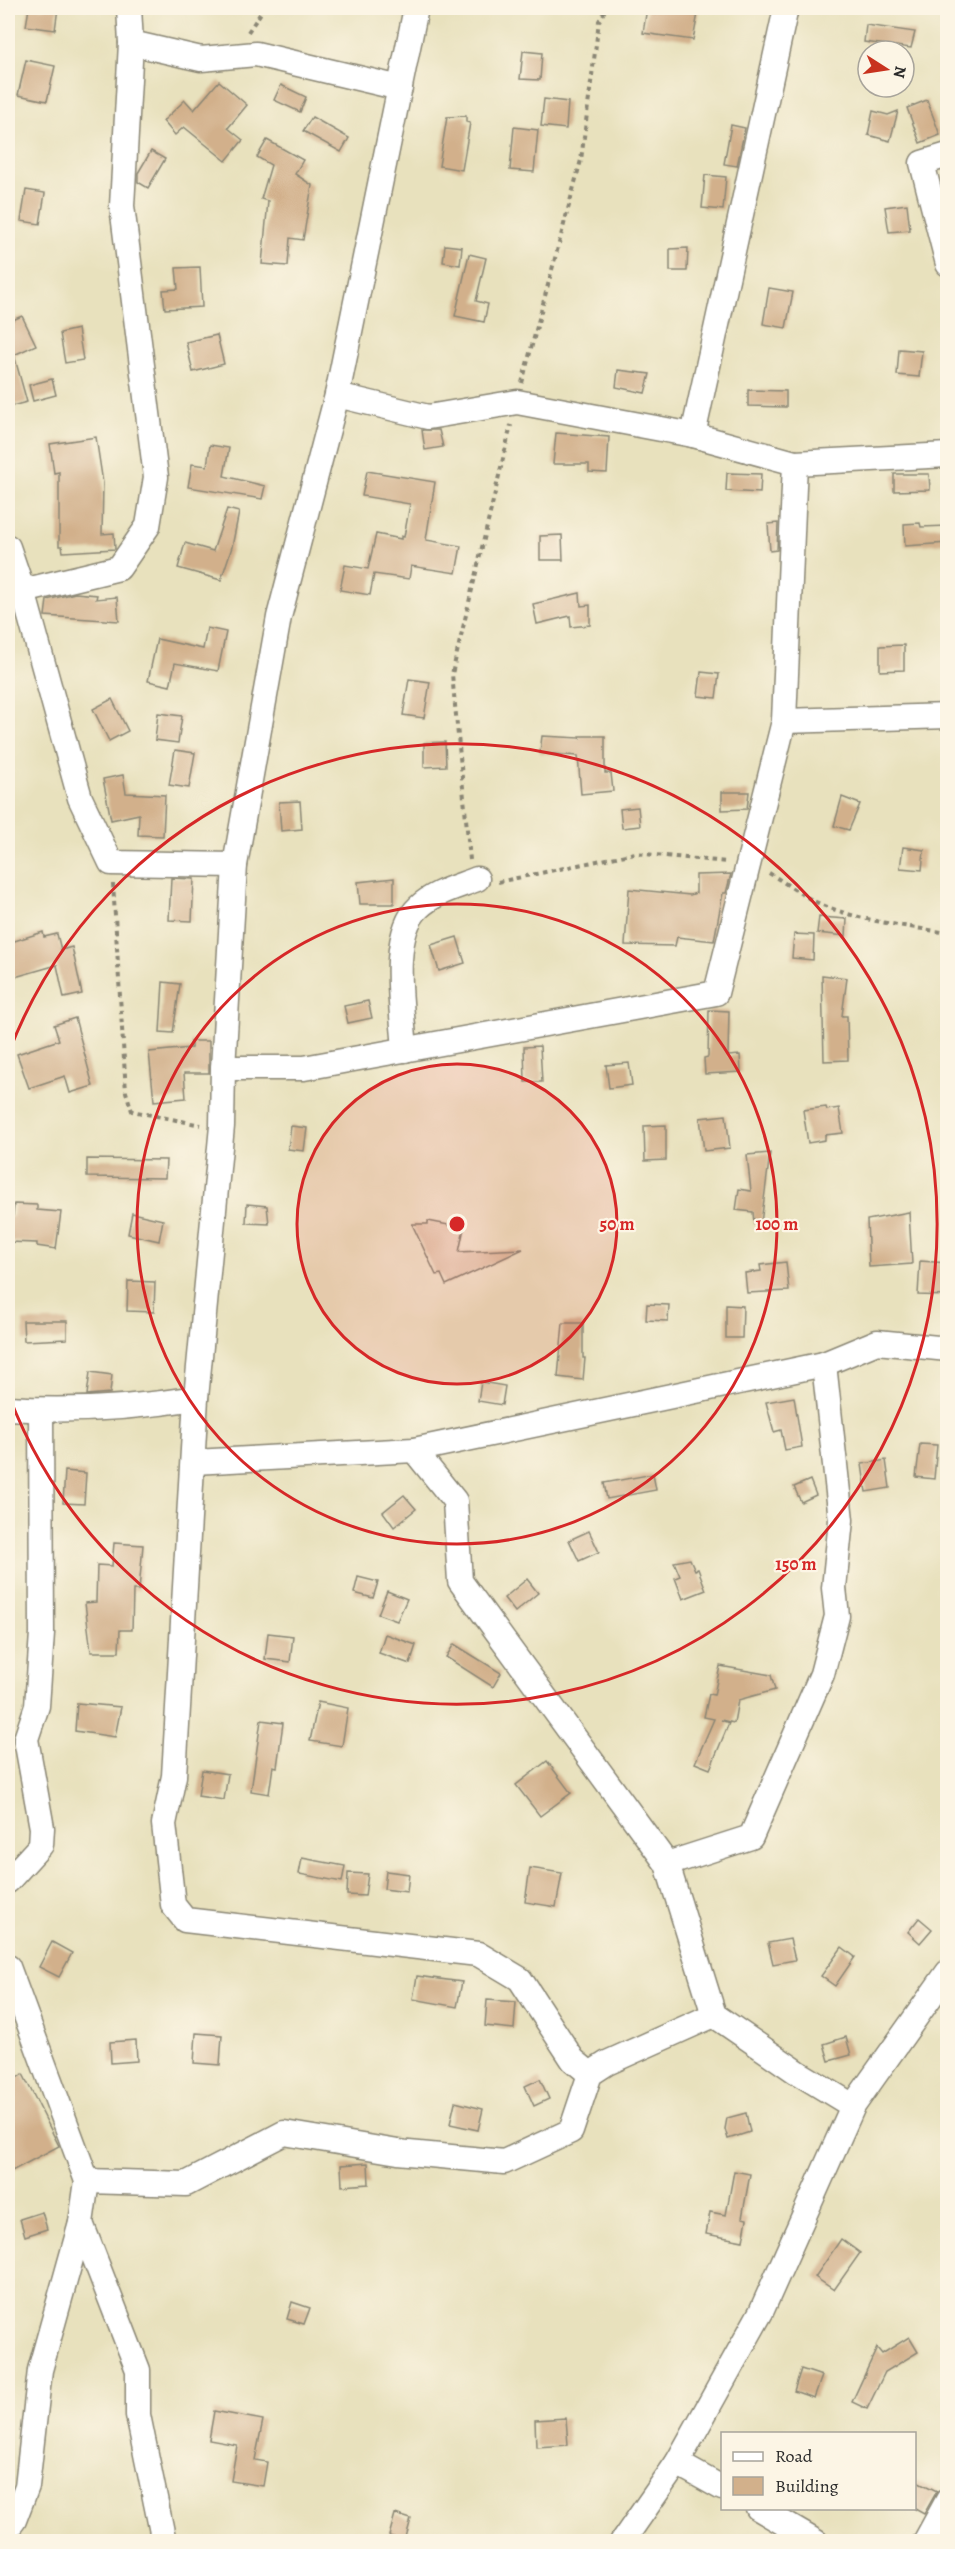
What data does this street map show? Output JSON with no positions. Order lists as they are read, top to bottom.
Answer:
{
  "legend": ["Road", "Building"],
  "north": "right",
  "rings": ["50 m", "100 m", "150 m"]
}
